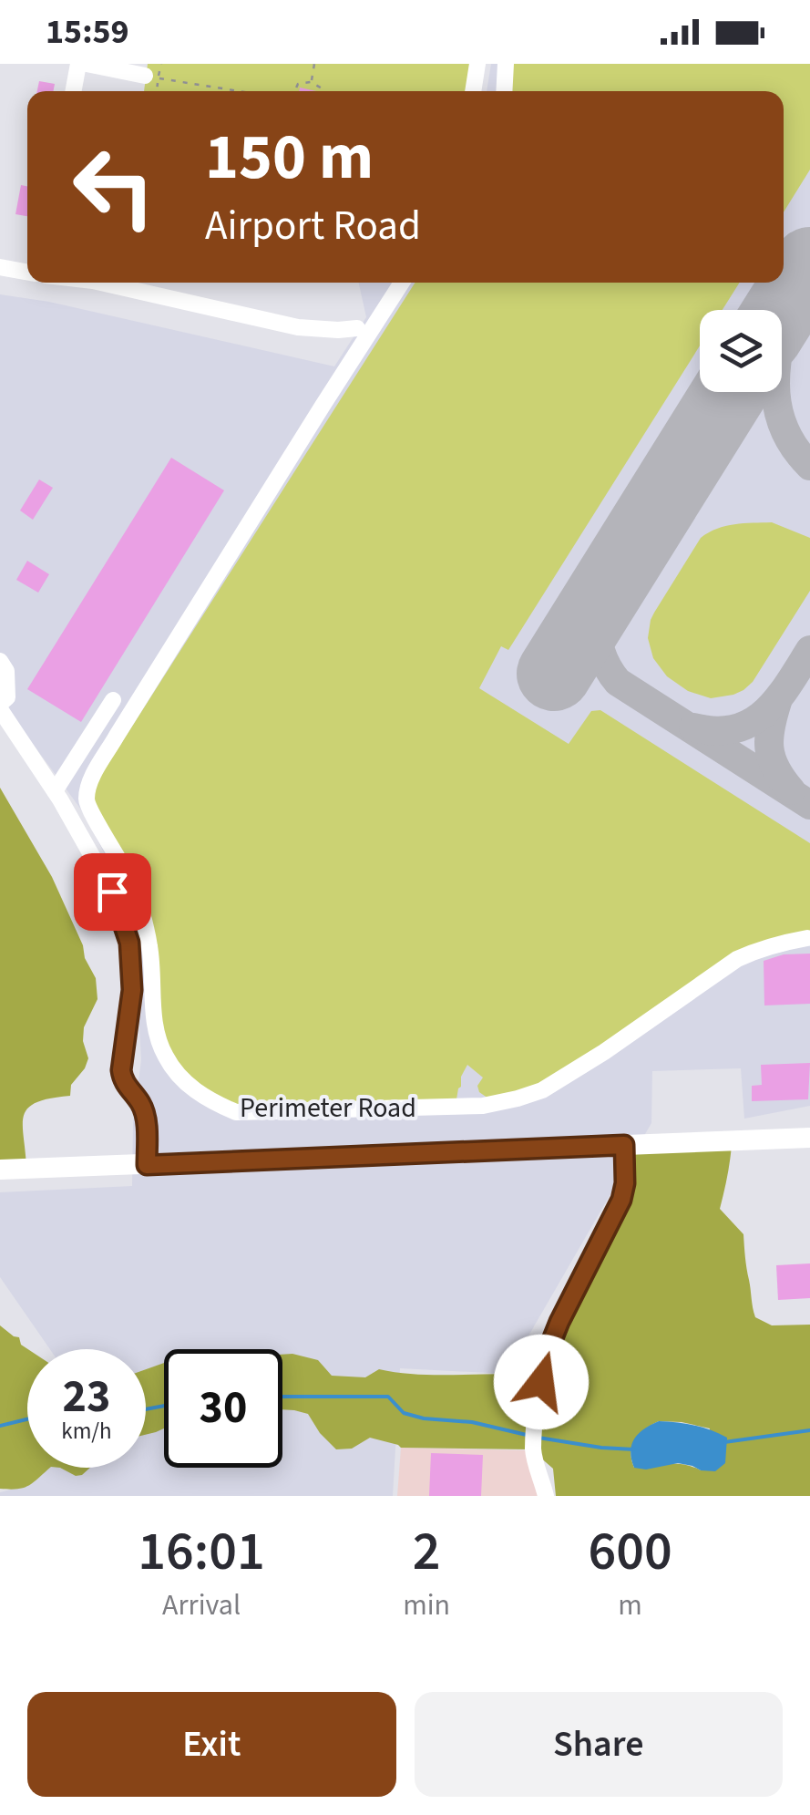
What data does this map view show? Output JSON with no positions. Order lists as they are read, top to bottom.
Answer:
{
  "streets": {
    "street": ["Perimeter Road"]
  },
  "page": {
    "status": "15:59",
    "turn": ["150 m", "Airport Road"],
    "speed": "23 km/h",
    "limit": "30",
    "eta": [
      "16:01",
      "Arrival",
      "2",
      "min",
      "600",
      "m"
    ],
    "buttons": ["Exit", "Share"]
  }
}
